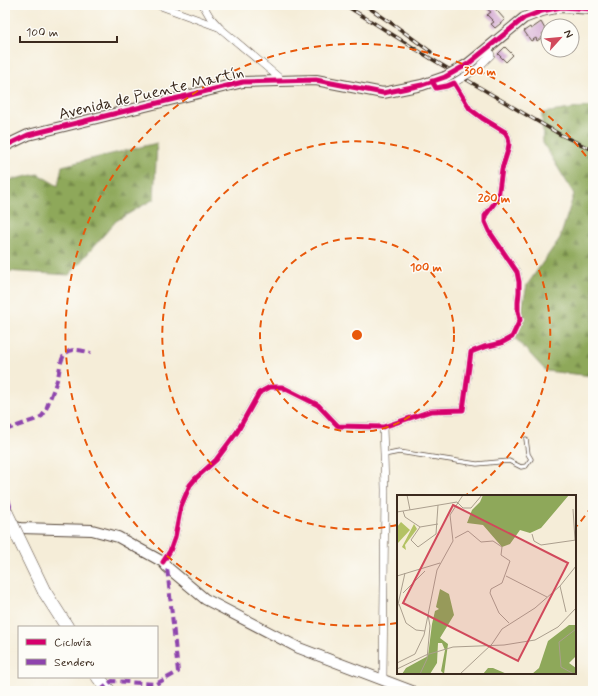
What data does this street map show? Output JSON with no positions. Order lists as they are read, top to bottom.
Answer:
{
  "streets": {
    "street": ["Avenida de Puente Martín"]
  },
  "legend": ["Ciclovía", "Sendero"],
  "scale_bar": "100 m",
  "north": "top right",
  "rings": ["300 m", "200 m", "100 m"]
}
